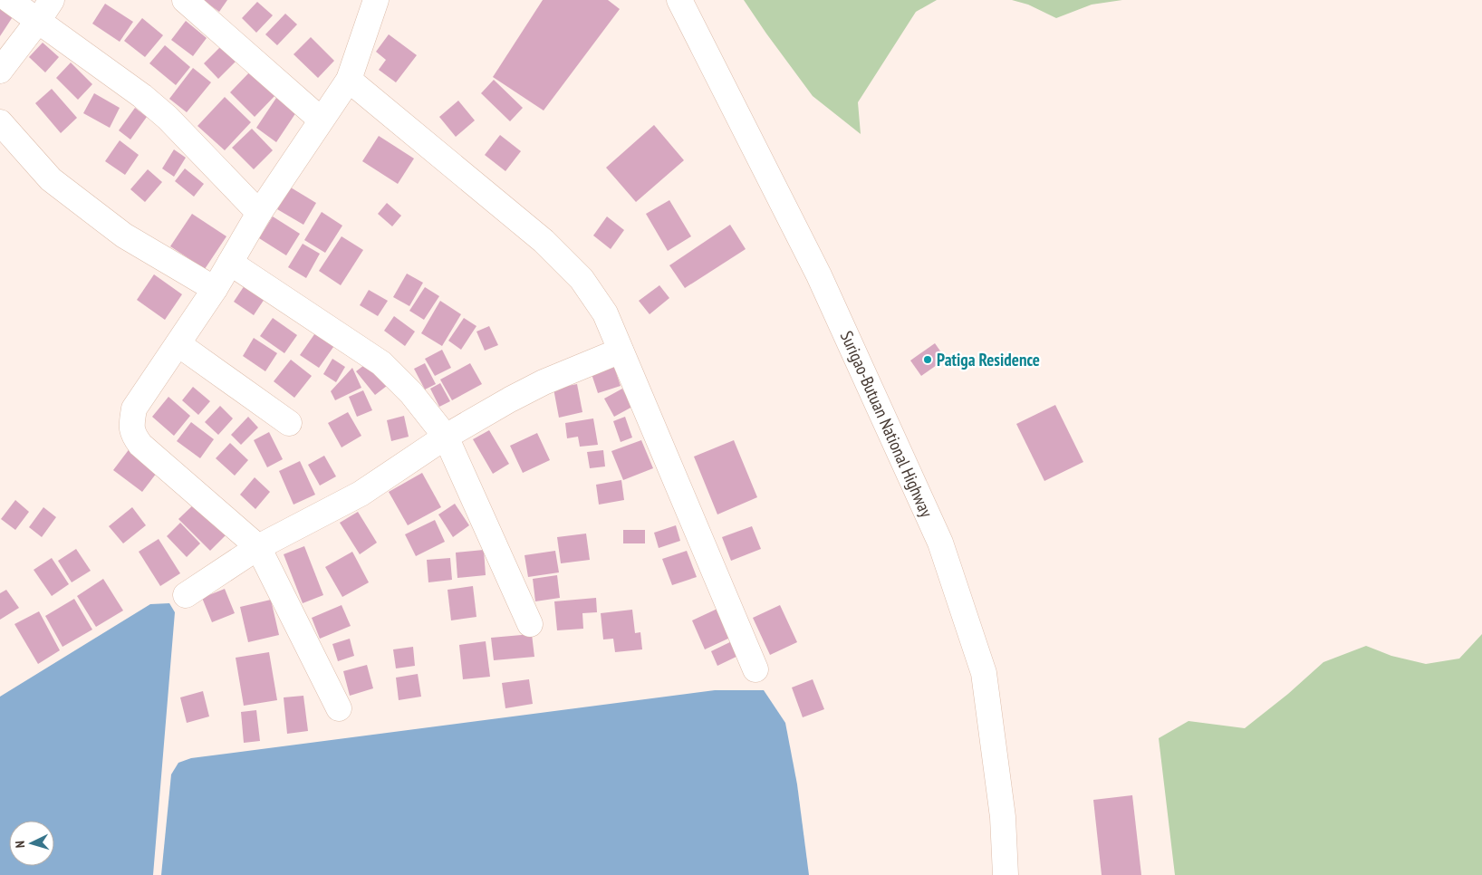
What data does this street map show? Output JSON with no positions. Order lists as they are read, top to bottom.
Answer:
{
  "streets": {
    "main road": ["Surigao-Butuan National Highway"]
  },
  "places": ["Patiga Residence"],
  "north": "left"
}
